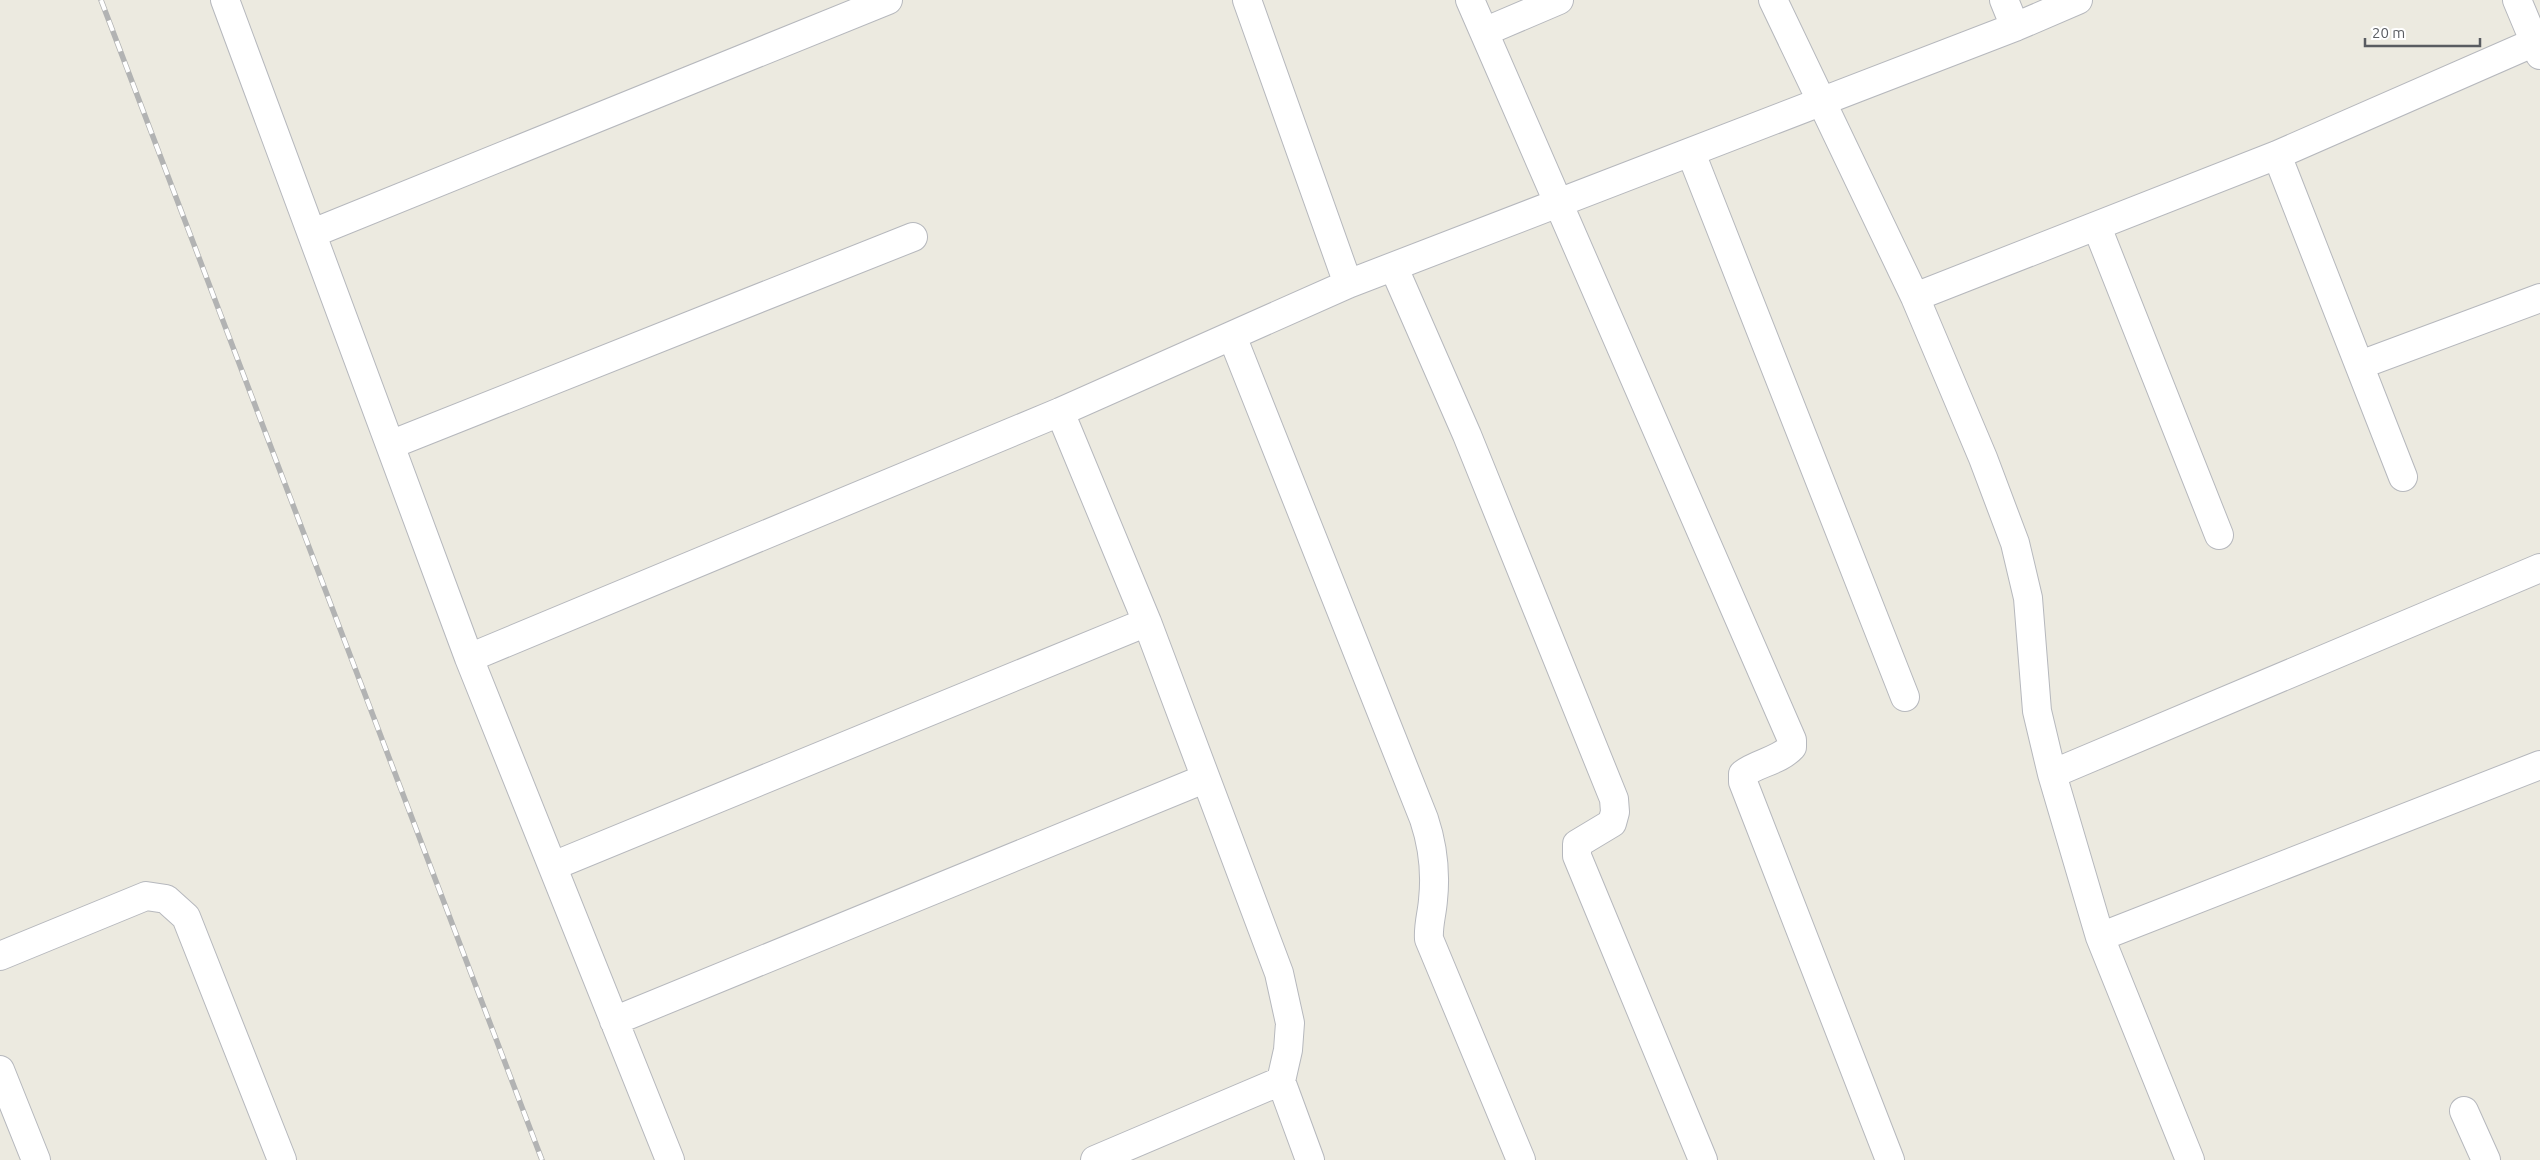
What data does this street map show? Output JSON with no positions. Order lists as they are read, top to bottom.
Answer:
{
  "scale_bar": "20 m"
}
